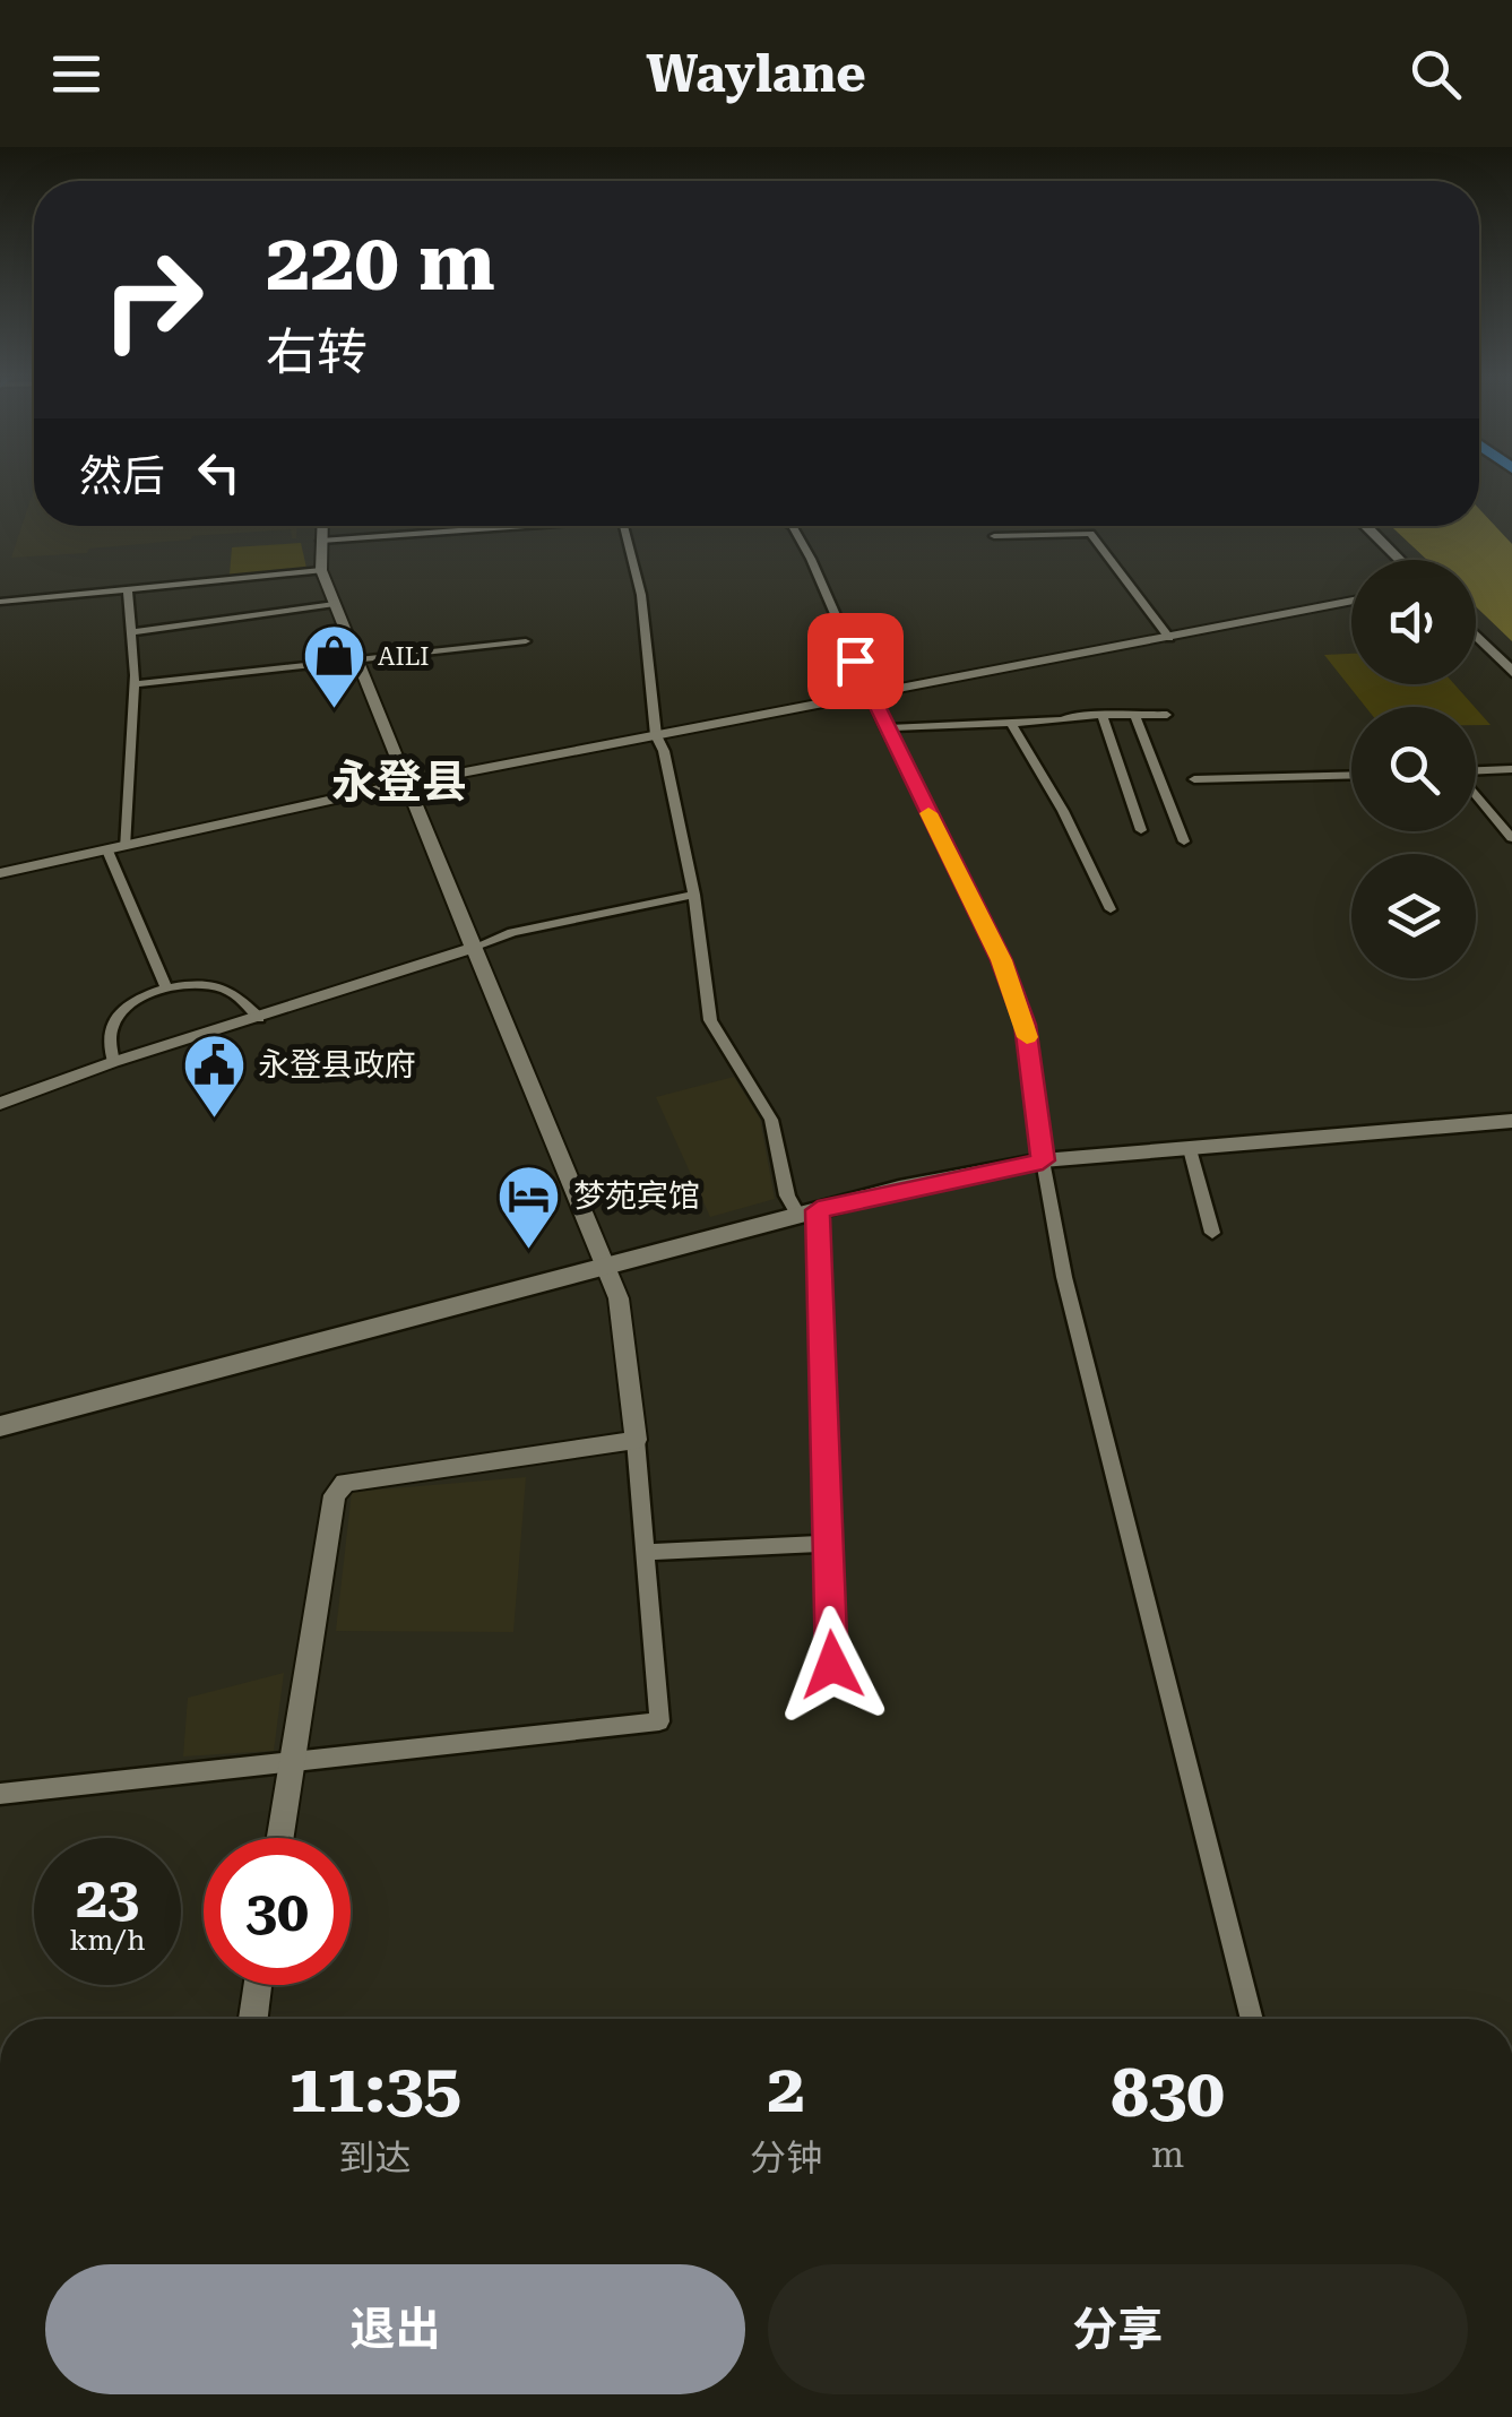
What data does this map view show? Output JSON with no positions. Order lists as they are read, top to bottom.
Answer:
{
  "districts": ["永登县"],
  "places": {
    "shop": ["AILI"],
    "public building": ["永登县政府"],
    "hotel": ["梦苑宾馆"]
  },
  "page": {
    "header": "Waylane",
    "turn": ["220 m", "右转"],
    "then": "然后",
    "speed": "23 km/h",
    "limit": "30",
    "eta": [
      "11:35",
      "到达",
      "2",
      "分钟",
      "830",
      "m"
    ],
    "buttons": ["退出", "分享"]
  }
}
